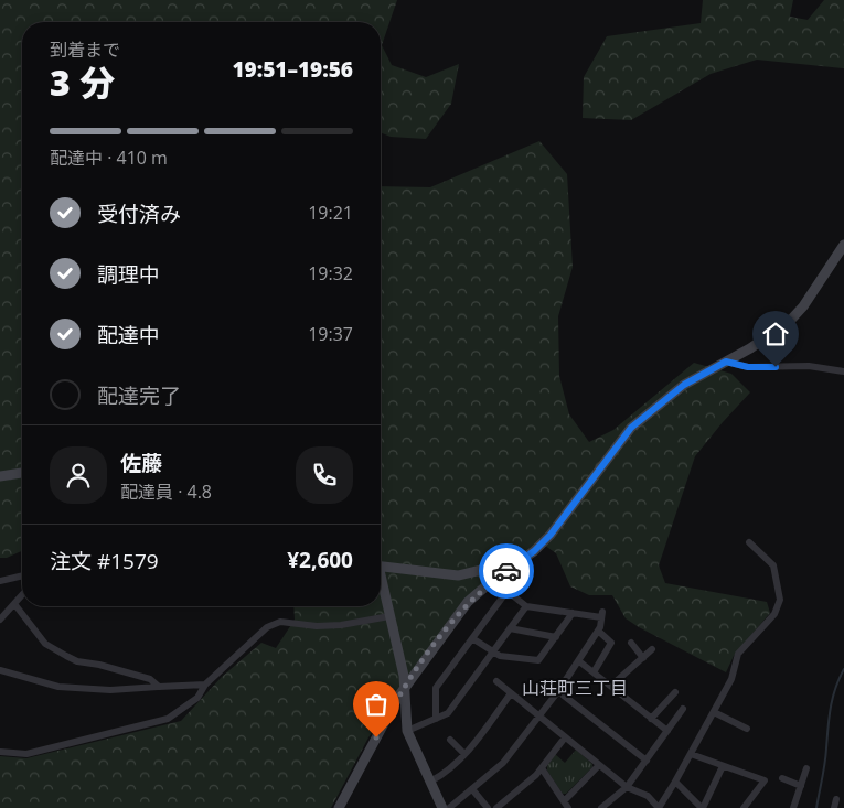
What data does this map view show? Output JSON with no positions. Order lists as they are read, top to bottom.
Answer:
{
  "districts": ["山荘町三丁目"],
  "page": {
    "heading": ["3 分", "到着まで", "19:51–19:56"],
    "panel": [
      "佐藤",
      "配達員 · 4.8",
      "注文 #1579",
      "¥2,600"
    ],
    "bar": "配達中 · 410 m",
    "list": [
      ["受付済み", "19:21"],
      ["調理中", "19:32"],
      ["配達中", "19:37"],
      "配達完了"
    ]
  }
}
